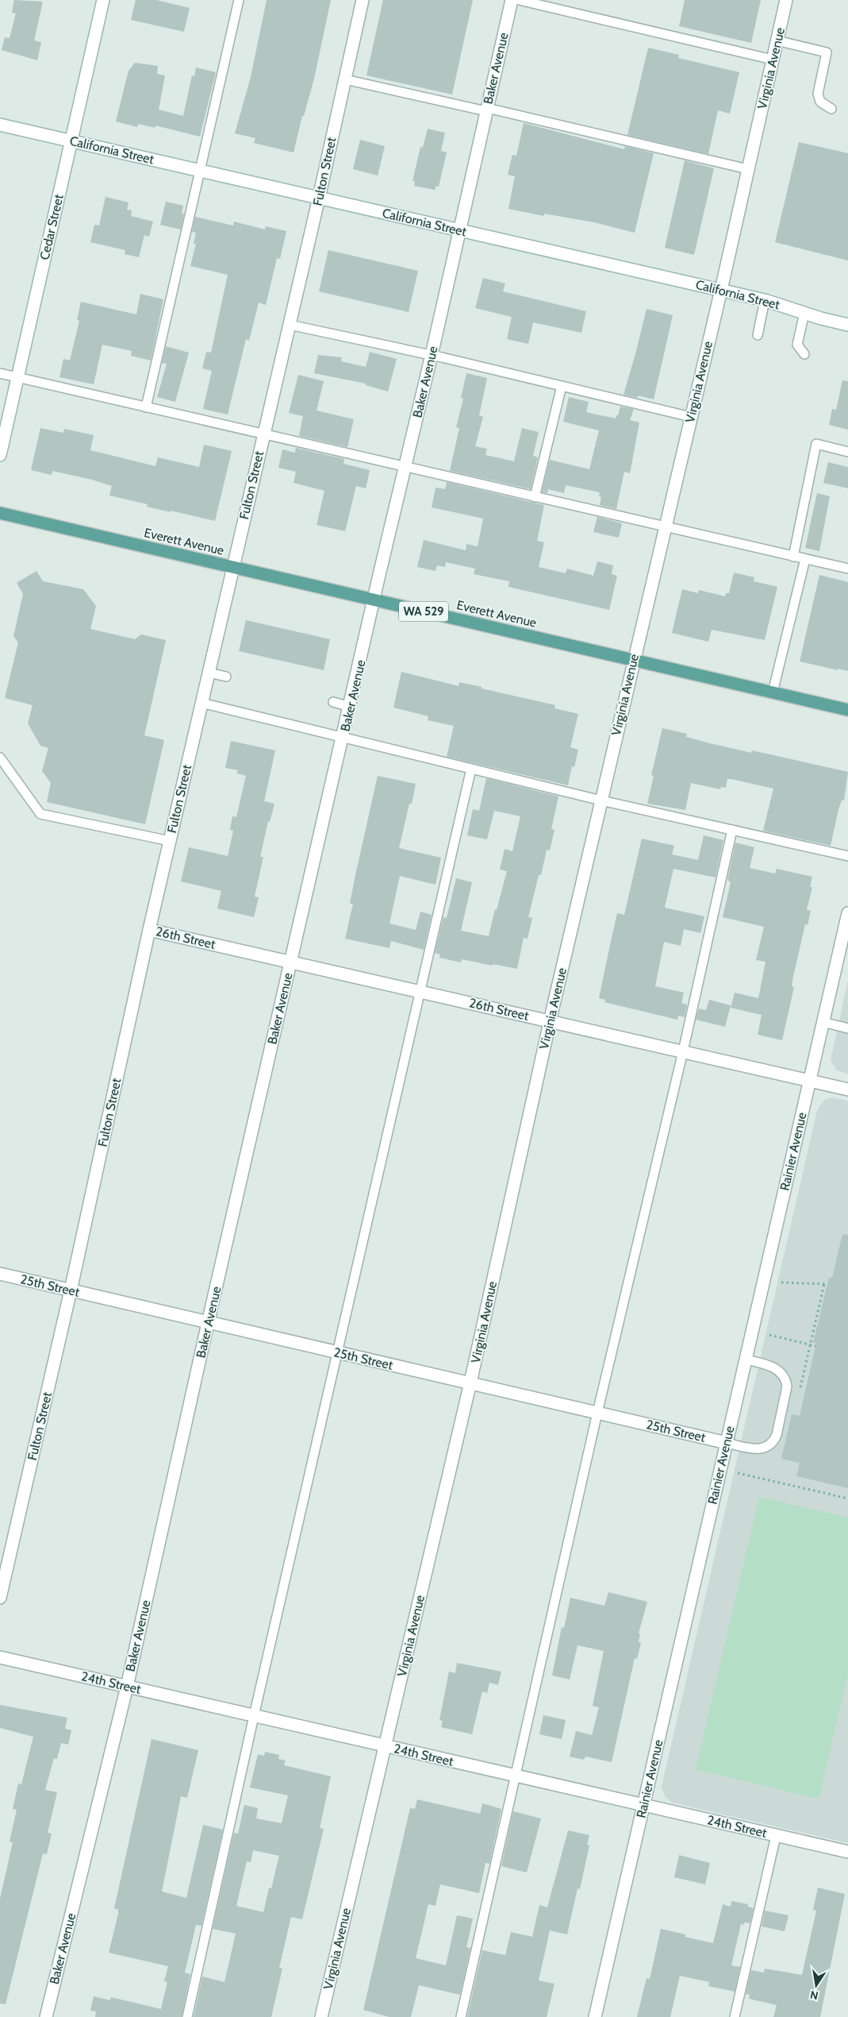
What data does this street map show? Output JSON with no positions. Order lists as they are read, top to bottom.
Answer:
{
  "streets": {
    "main road": ["Everett Avenue", "WA 529"],
    "street": [
      "Baker Avenue",
      "Virginia Avenue",
      "California Street",
      "Fulton Street",
      "Cedar Street",
      "26th Street",
      "Rainier Avenue",
      "25th Street",
      "24th Street"
    ]
  },
  "crossings": [
    ["Baker Avenue", "California Street"],
    ["Baker Avenue", "Everett Avenue"],
    ["Baker Avenue", "26th Street"],
    ["Baker Avenue", "25th Street"],
    ["Baker Avenue", "24th Street"],
    ["Virginia Avenue", "California Street"],
    ["Virginia Avenue", "Everett Avenue"],
    ["Virginia Avenue", "26th Street"],
    ["Virginia Avenue", "25th Street"],
    ["Virginia Avenue", "24th Street"],
    ["California Street", "Fulton Street"],
    ["California Street", "Cedar Street"],
    ["Fulton Street", "Everett Avenue"],
    ["Fulton Street", "26th Street"],
    ["Fulton Street", "25th Street"],
    ["26th Street", "Rainier Avenue"],
    ["Rainier Avenue", "25th Street"],
    ["Rainier Avenue", "24th Street"]
  ],
  "north": "bottom"
}
